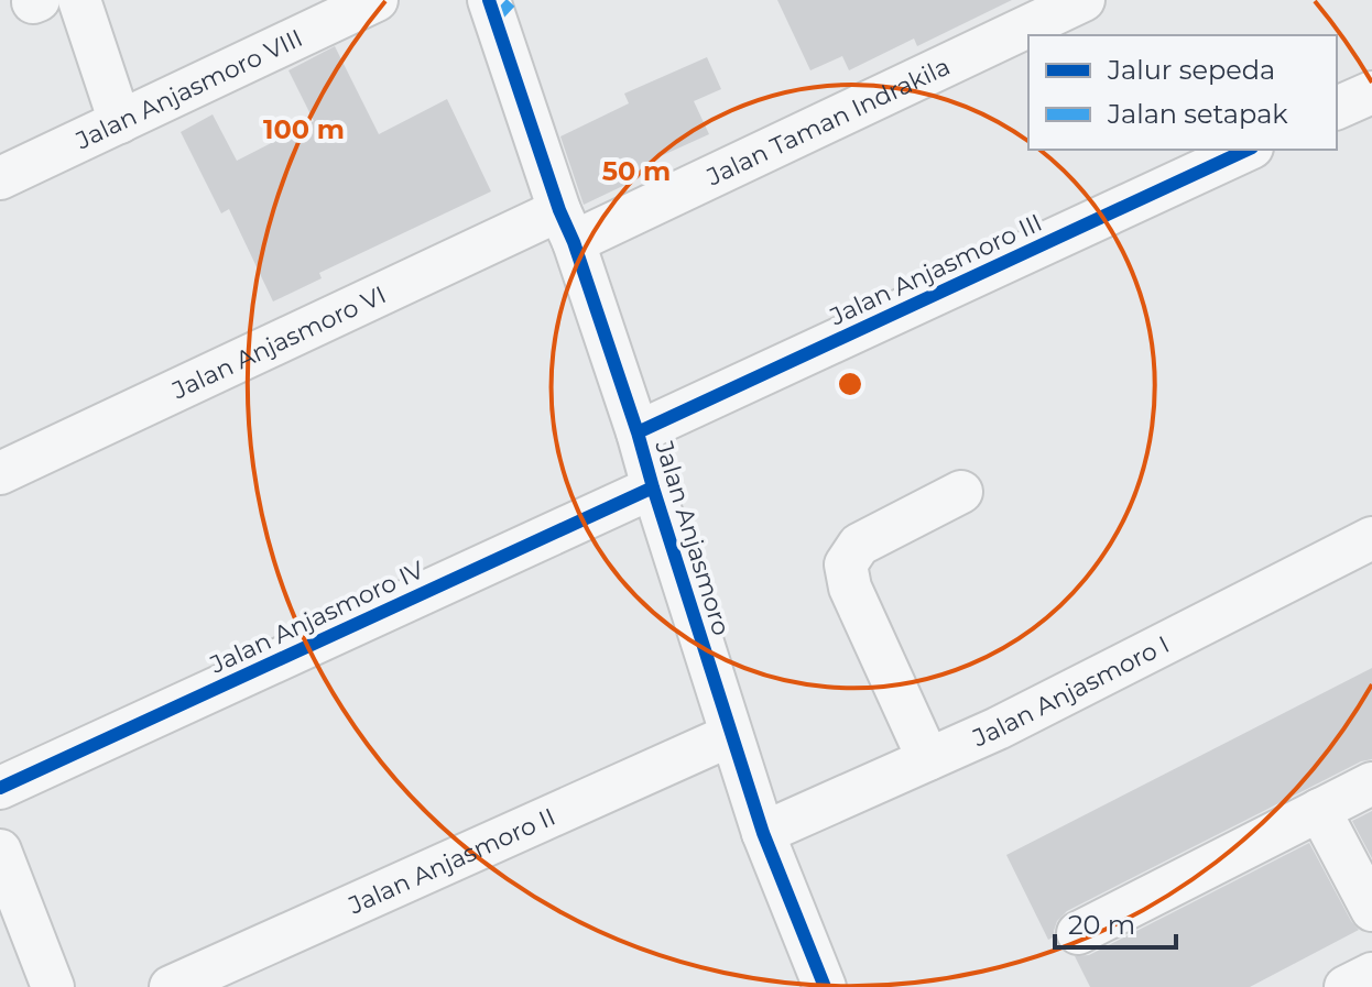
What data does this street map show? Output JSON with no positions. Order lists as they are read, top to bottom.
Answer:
{
  "streets": {
    "street": [
      "Jalan Anjasmoro VIII",
      "Jalan Taman Indrakila",
      "Jalan Anjasmoro III",
      "Jalan Anjasmoro VI",
      "Jalan Anjasmoro",
      "Jalan Anjasmoro IV",
      "Jalan Anjasmoro I",
      "Jalan Anjasmoro II"
    ]
  },
  "crossings": [
    ["Jalan Taman Indrakila", "Jalan Anjasmoro VI"],
    ["Jalan Taman Indrakila", "Jalan Anjasmoro"],
    ["Jalan Anjasmoro III", "Jalan Anjasmoro"],
    ["Jalan Anjasmoro VI", "Jalan Anjasmoro"],
    ["Jalan Anjasmoro", "Jalan Anjasmoro IV"],
    ["Jalan Anjasmoro", "Jalan Anjasmoro I"],
    ["Jalan Anjasmoro", "Jalan Anjasmoro II"]
  ],
  "legend": ["Jalur sepeda", "Jalan setapak"],
  "scale_bar": "20 m",
  "rings": ["100 m", "50 m"]
}
